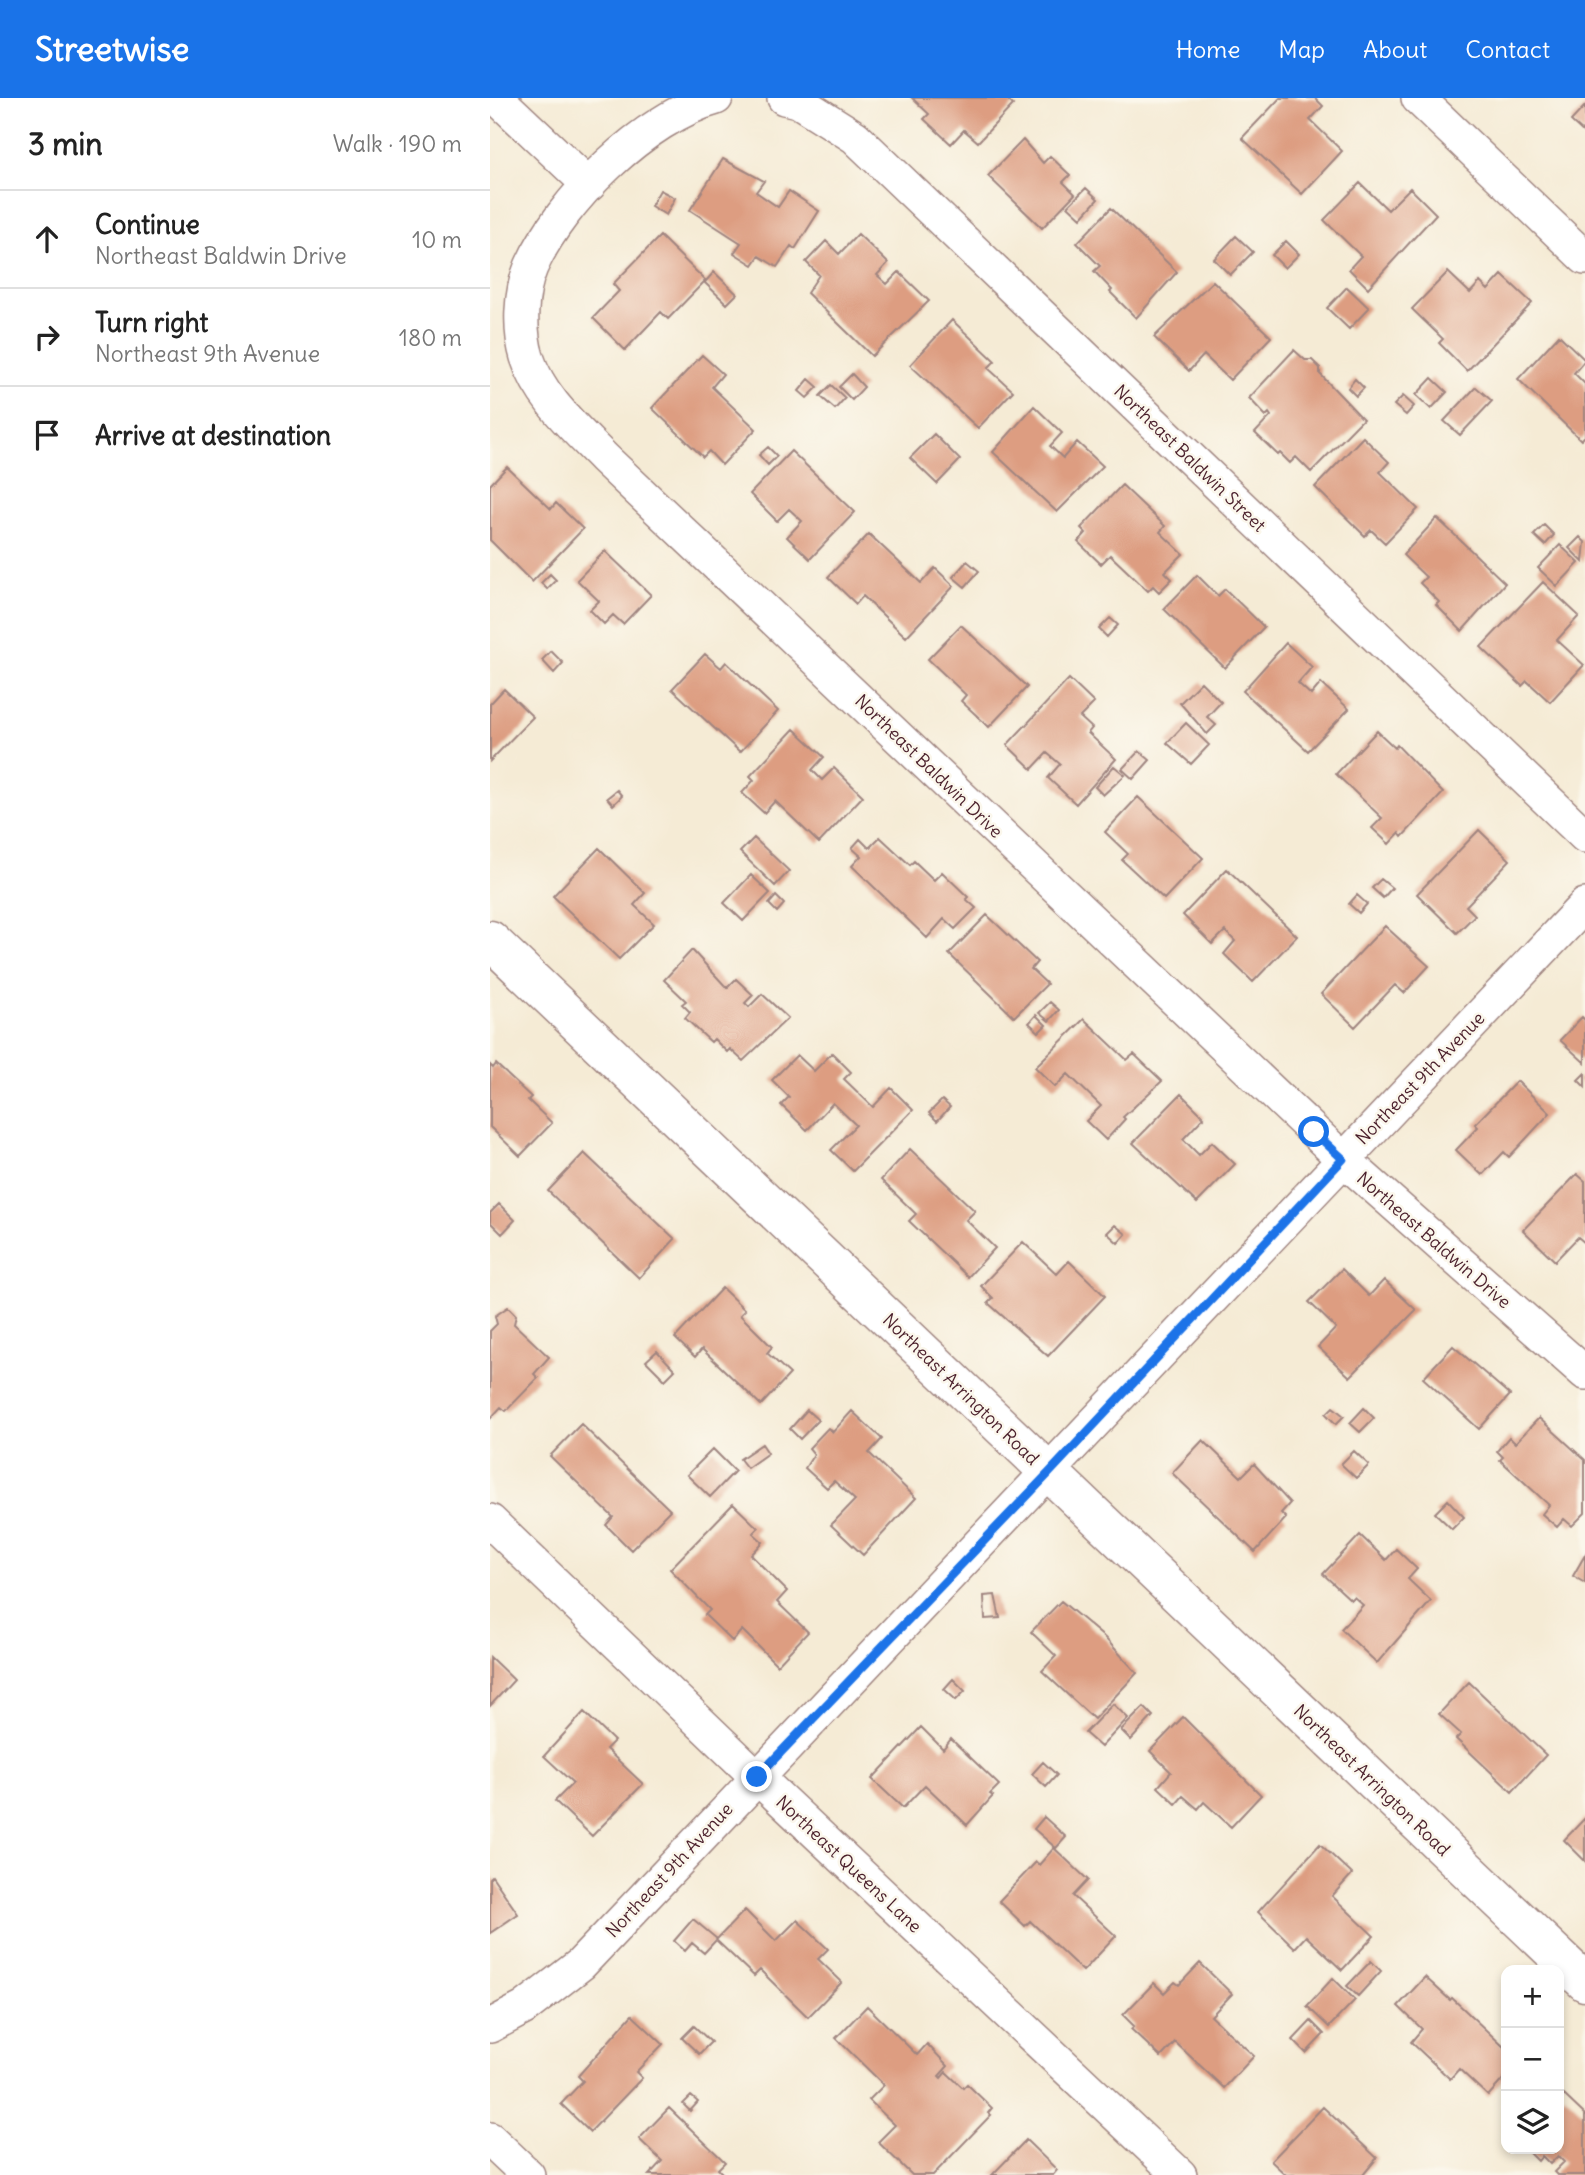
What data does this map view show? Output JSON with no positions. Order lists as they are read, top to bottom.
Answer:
{
  "streets": {
    "street": [
      "Northeast Baldwin Street",
      "Northeast Baldwin Drive",
      "Northeast 9th Avenue",
      "Northeast Arrington Road",
      "Northeast Queens Lane"
    ]
  },
  "crossings": [
    ["Northeast Baldwin Drive", "Northeast 9th Avenue"],
    ["Northeast 9th Avenue", "Northeast Arrington Road"],
    ["Northeast 9th Avenue", "Northeast Queens Lane"]
  ],
  "page": {
    "header": "Streetwise",
    "nav": [
      "Home",
      "Map",
      "About",
      "Contact"
    ],
    "heading": ["3 min", "Walk · 190 m"],
    "list": [
      ["Continue", "Northeast Baldwin Drive", "10 m"],
      ["Turn right", "Northeast 9th Avenue", "180 m"],
      "Arrive at destination"
    ],
    "map_buttons": ["+", "−"]
  }
}
